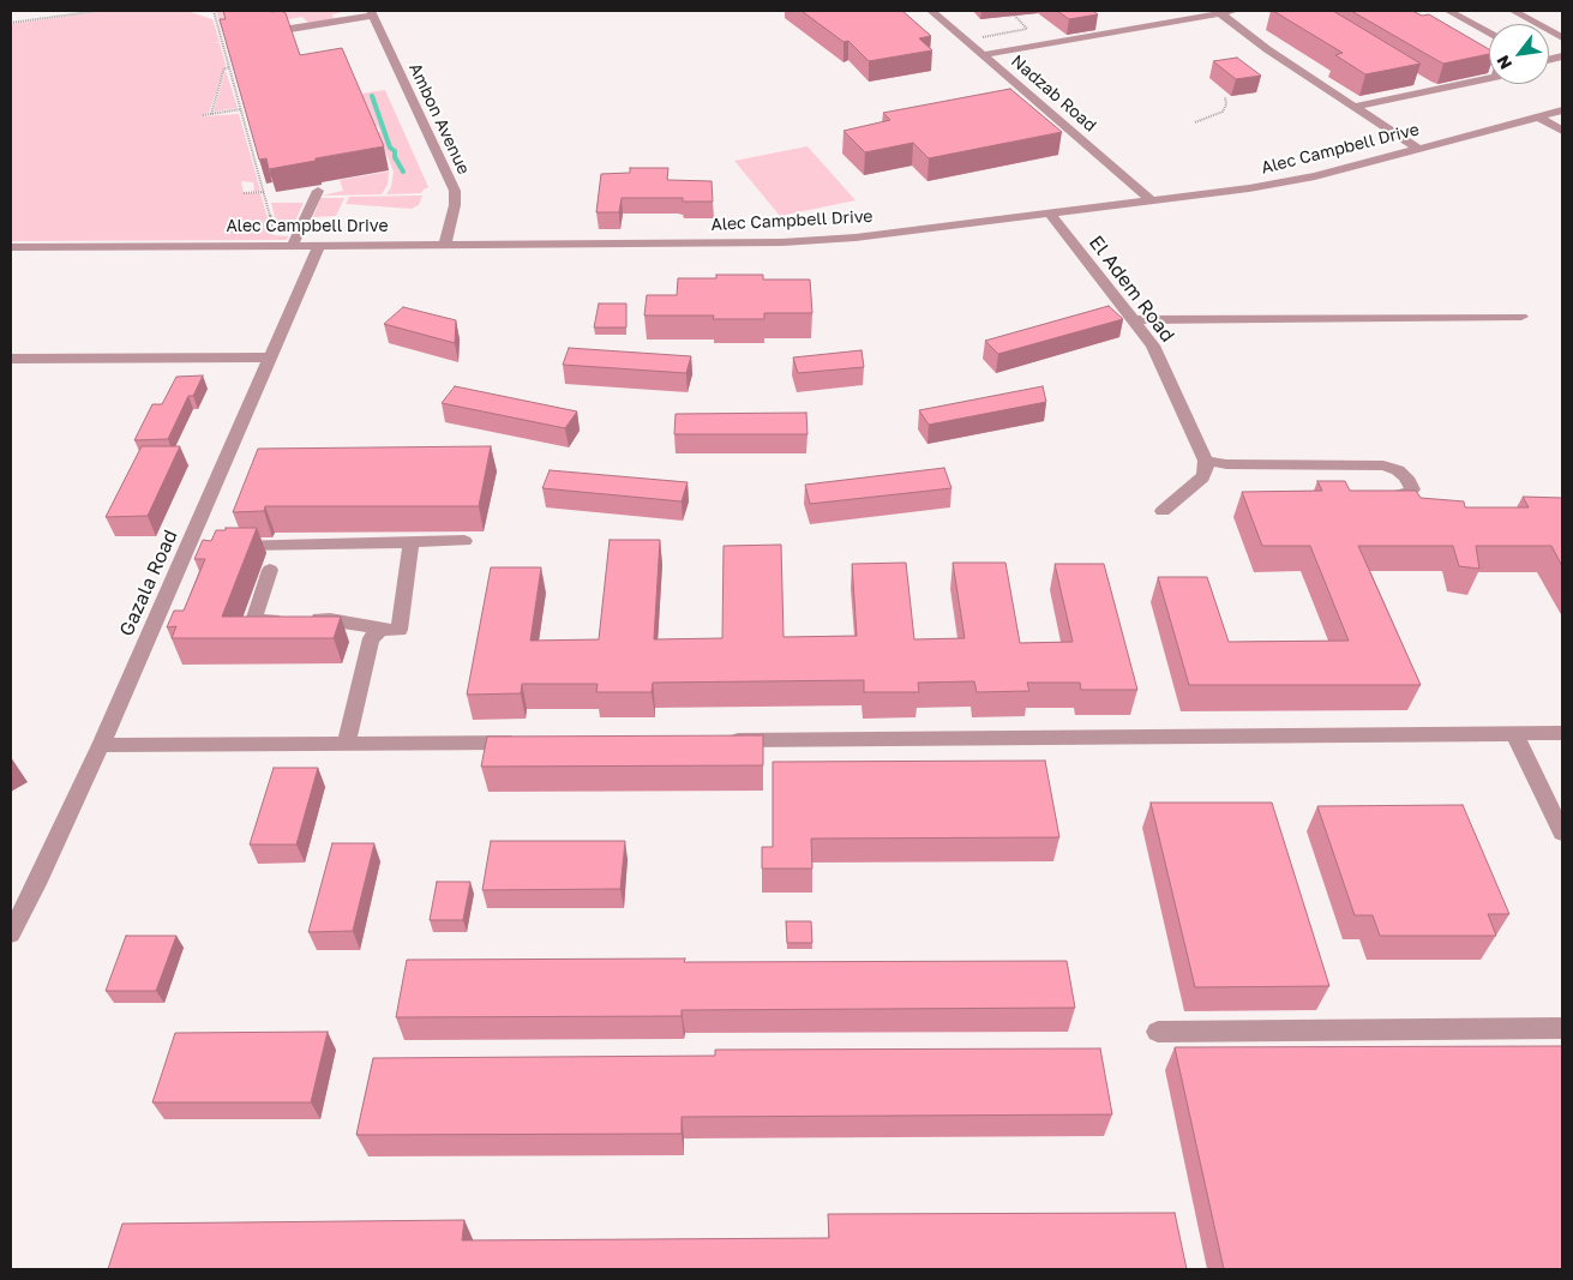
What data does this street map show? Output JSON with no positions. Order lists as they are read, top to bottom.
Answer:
{
  "streets": {
    "street": [
      "Nadzab Road",
      "Ambon Avenue",
      "Alec Campbell Drive",
      "El Adem Road",
      "Gazala Road"
    ]
  },
  "crossings": [
    ["Nadzab Road", "Alec Campbell Drive"],
    ["Ambon Avenue", "Alec Campbell Drive"],
    ["Alec Campbell Drive", "El Adem Road"],
    ["Alec Campbell Drive", "Gazala Road"]
  ],
  "north": "bottom left"
}
